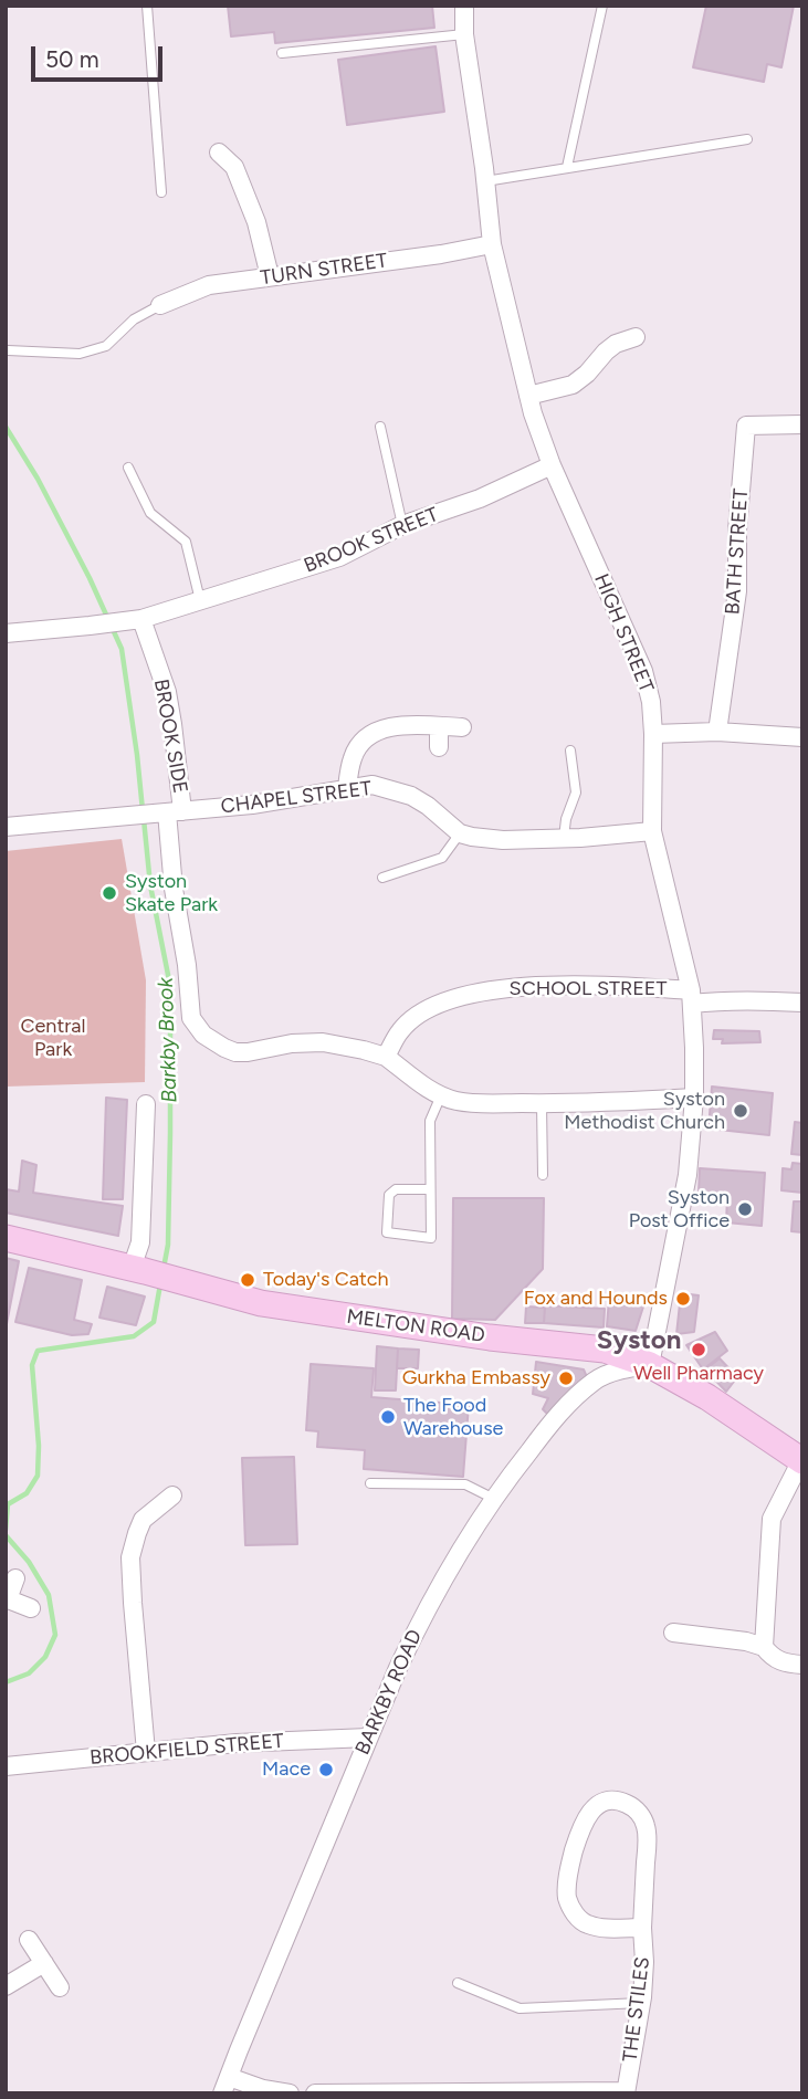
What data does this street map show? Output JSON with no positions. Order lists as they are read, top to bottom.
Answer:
{
  "streets": {
    "street": [
      "TURN STREET",
      "BROOK STREET",
      "BATH STREET",
      "HIGH STREET",
      "BROOK SIDE",
      "CHAPEL STREET",
      "SCHOOL STREET",
      "MELTON ROAD",
      "BARKBY ROAD",
      "BROOKFIELD STREET",
      "THE STILES"
    ]
  },
  "crossings": [
    ["TURN STREET", "HIGH STREET"],
    ["BROOK STREET", "HIGH STREET"],
    ["BROOK STREET", "BROOK SIDE"],
    ["HIGH STREET", "SCHOOL STREET"],
    ["HIGH STREET", "MELTON ROAD"],
    ["HIGH STREET", "BARKBY ROAD"],
    ["BROOK SIDE", "CHAPEL STREET"],
    ["BROOK SIDE", "SCHOOL STREET"],
    ["MELTON ROAD", "BARKBY ROAD"],
    ["BARKBY ROAD", "BROOKFIELD STREET"]
  ],
  "districts": ["Syston"],
  "water": ["Barkby Brook"],
  "parks": ["Central Park"],
  "places": [
    "Syston Skate Park",
    "Syston Methodist Church",
    "Syston Post Office",
    "Today's Catch",
    "Fox and Hounds",
    "Well Pharmacy",
    "Gurkha Embassy",
    "The Food Warehouse",
    "Mace"
  ],
  "scale_bar": "50 m"
}
